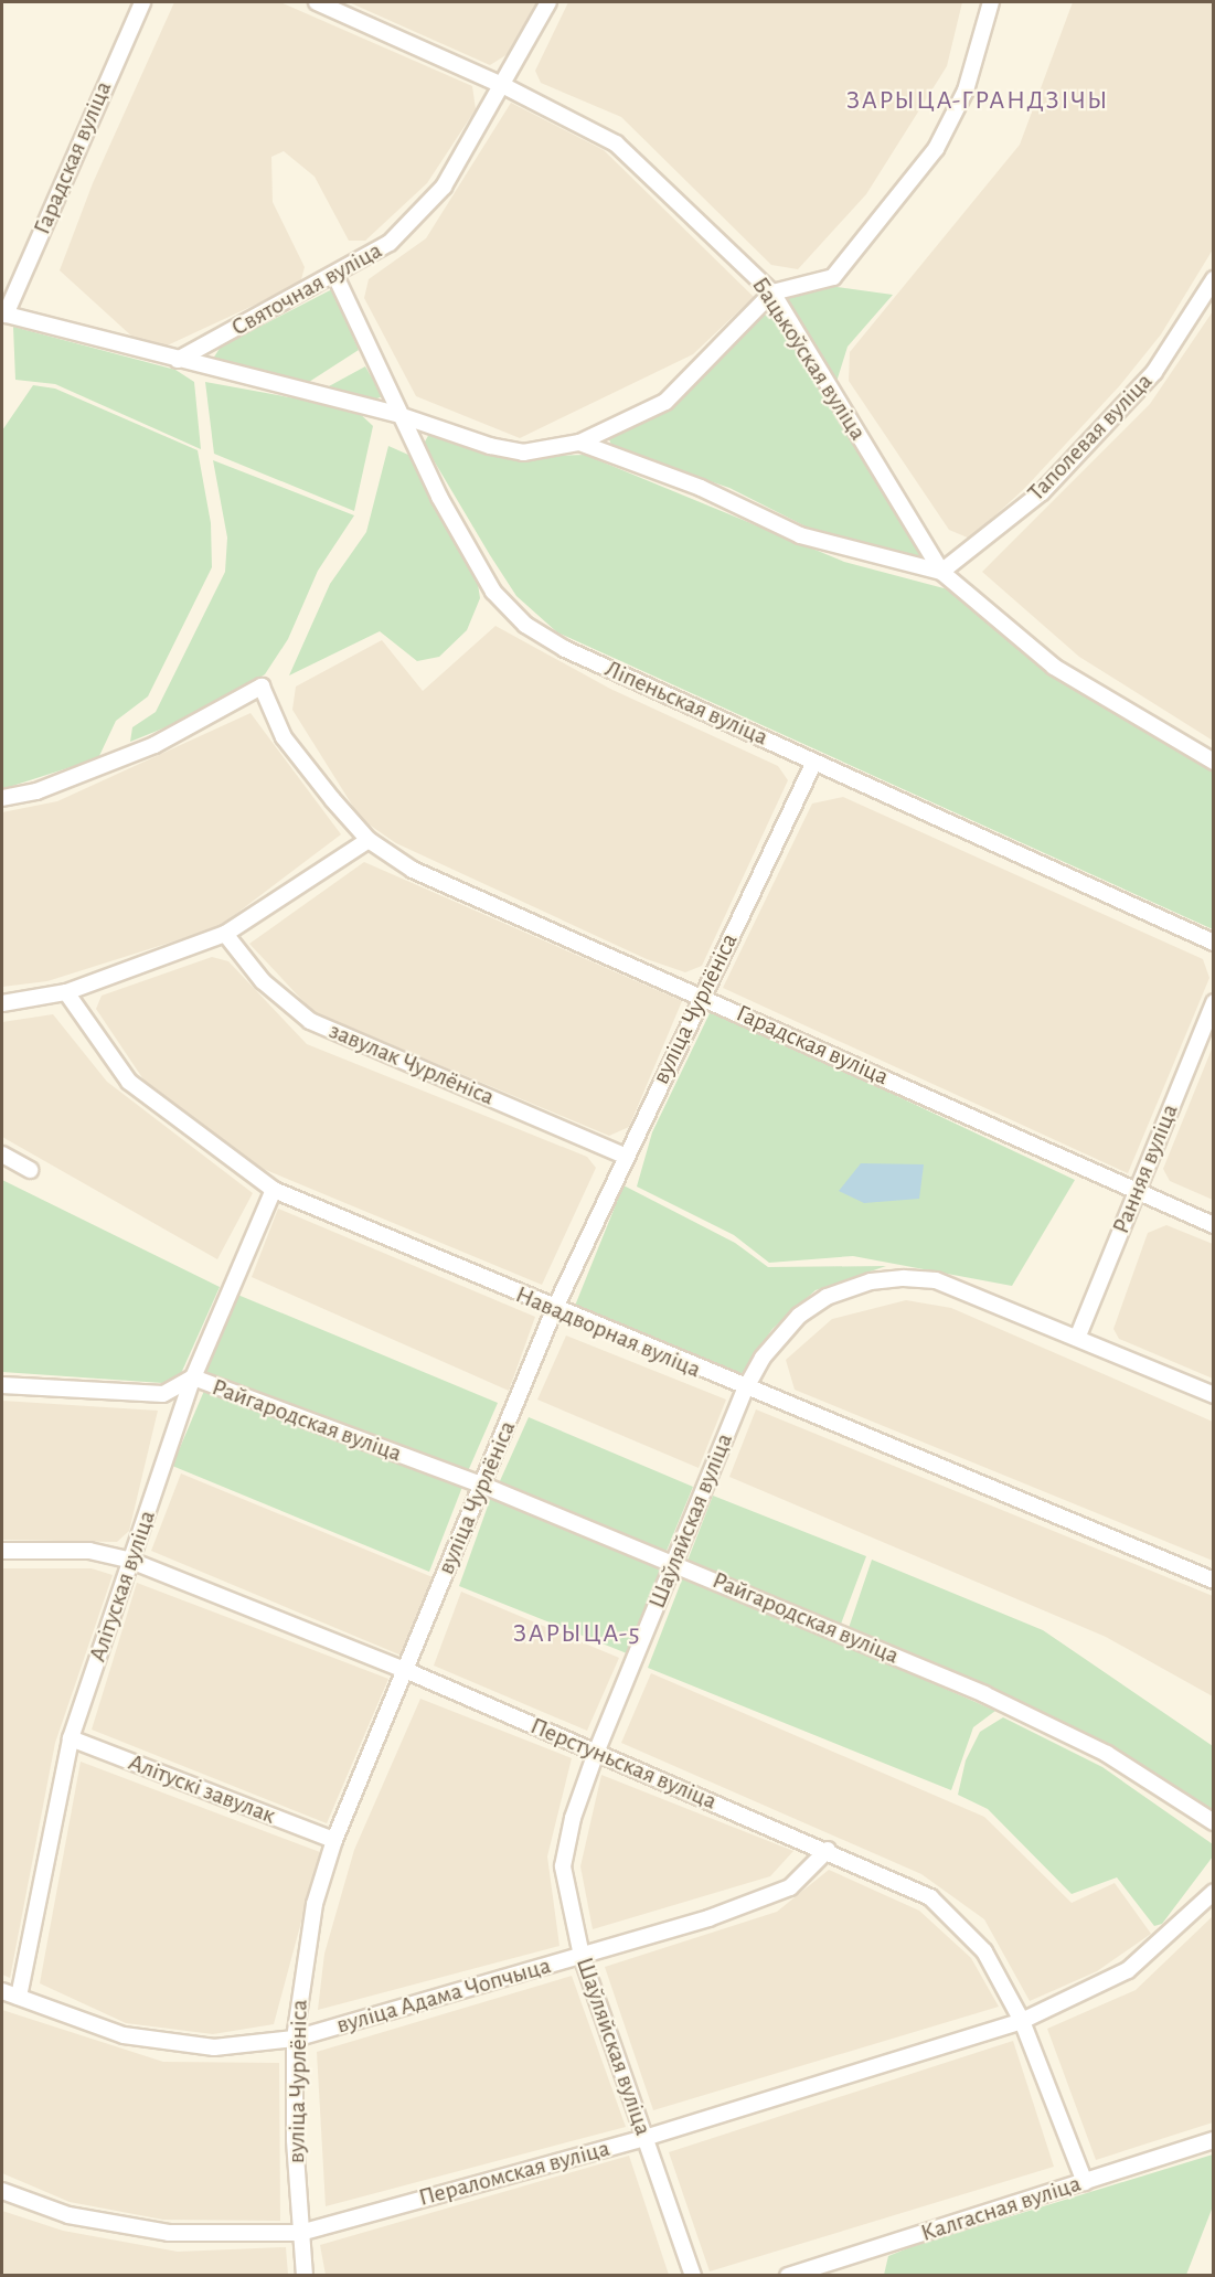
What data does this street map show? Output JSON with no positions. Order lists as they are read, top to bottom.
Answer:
{
  "streets": {
    "street": [
      "Гарадская вуліца",
      "Святочная вуліца",
      "Бацькоўская вуліца",
      "Таполевая вуліца",
      "Ліпеньская вуліца",
      "вуліца Чурлёніса",
      "завулак Чурлёніса",
      "Ранняя вуліца",
      "Навадворная вуліца",
      "Райгародская вуліца",
      "Шаўляйская вуліца",
      "Алітуская вуліца",
      "Перстуньская вуліца",
      "Алітускі завулак",
      "вуліца Адама Чопчыца",
      "Пераломская вуліца",
      "Калгасная вуліца"
    ]
  },
  "crossings": [
    ["Гарадская вуліца", "вуліца Чурлёніса"],
    ["Гарадская вуліца", "Ранняя вуліца"],
    ["Святочная вуліца", "Бацькоўская вуліца"],
    ["Святочная вуліца", "Ліпеньская вуліца"],
    ["Бацькоўская вуліца", "Таполевая вуліца"],
    ["Ліпеньская вуліца", "вуліца Чурлёніса"],
    ["вуліца Чурлёніса", "завулак Чурлёніса"],
    ["вуліца Чурлёніса", "Навадворная вуліца"],
    ["вуліца Чурлёніса", "Райгародская вуліца"],
    ["вуліца Чурлёніса", "Перстуньская вуліца"],
    ["вуліца Чурлёніса", "Алітускі завулак"],
    ["вуліца Чурлёніса", "вуліца Адама Чопчыца"],
    ["вуліца Чурлёніса", "Пераломская вуліца"],
    ["Ранняя вуліца", "Шаўляйская вуліца"],
    ["Навадворная вуліца", "Шаўляйская вуліца"],
    ["Навадворная вуліца", "Алітуская вуліца"],
    ["Райгародская вуліца", "Шаўляйская вуліца"],
    ["Райгародская вуліца", "Алітуская вуліца"],
    ["Шаўляйская вуліца", "Перстуньская вуліца"],
    ["Шаўляйская вуліца", "вуліца Адама Чопчыца"],
    ["Шаўляйская вуліца", "Пераломская вуліца"],
    ["Алітуская вуліца", "Перстуньская вуліца"],
    ["Алітуская вуліца", "Алітускі завулак"],
    ["Алітуская вуліца", "вуліца Адама Чопчыца"],
    ["Перстуньская вуліца", "вуліца Адама Чопчыца"],
    ["Перстуньская вуліца", "Пераломская вуліца"],
    ["Перстуньская вуліца", "Калгасная вуліца"]
  ],
  "districts": ["ЗАРЫЦА-ГРАНДЗІЧЫ", "ЗАРЫЦА-5"]
}
